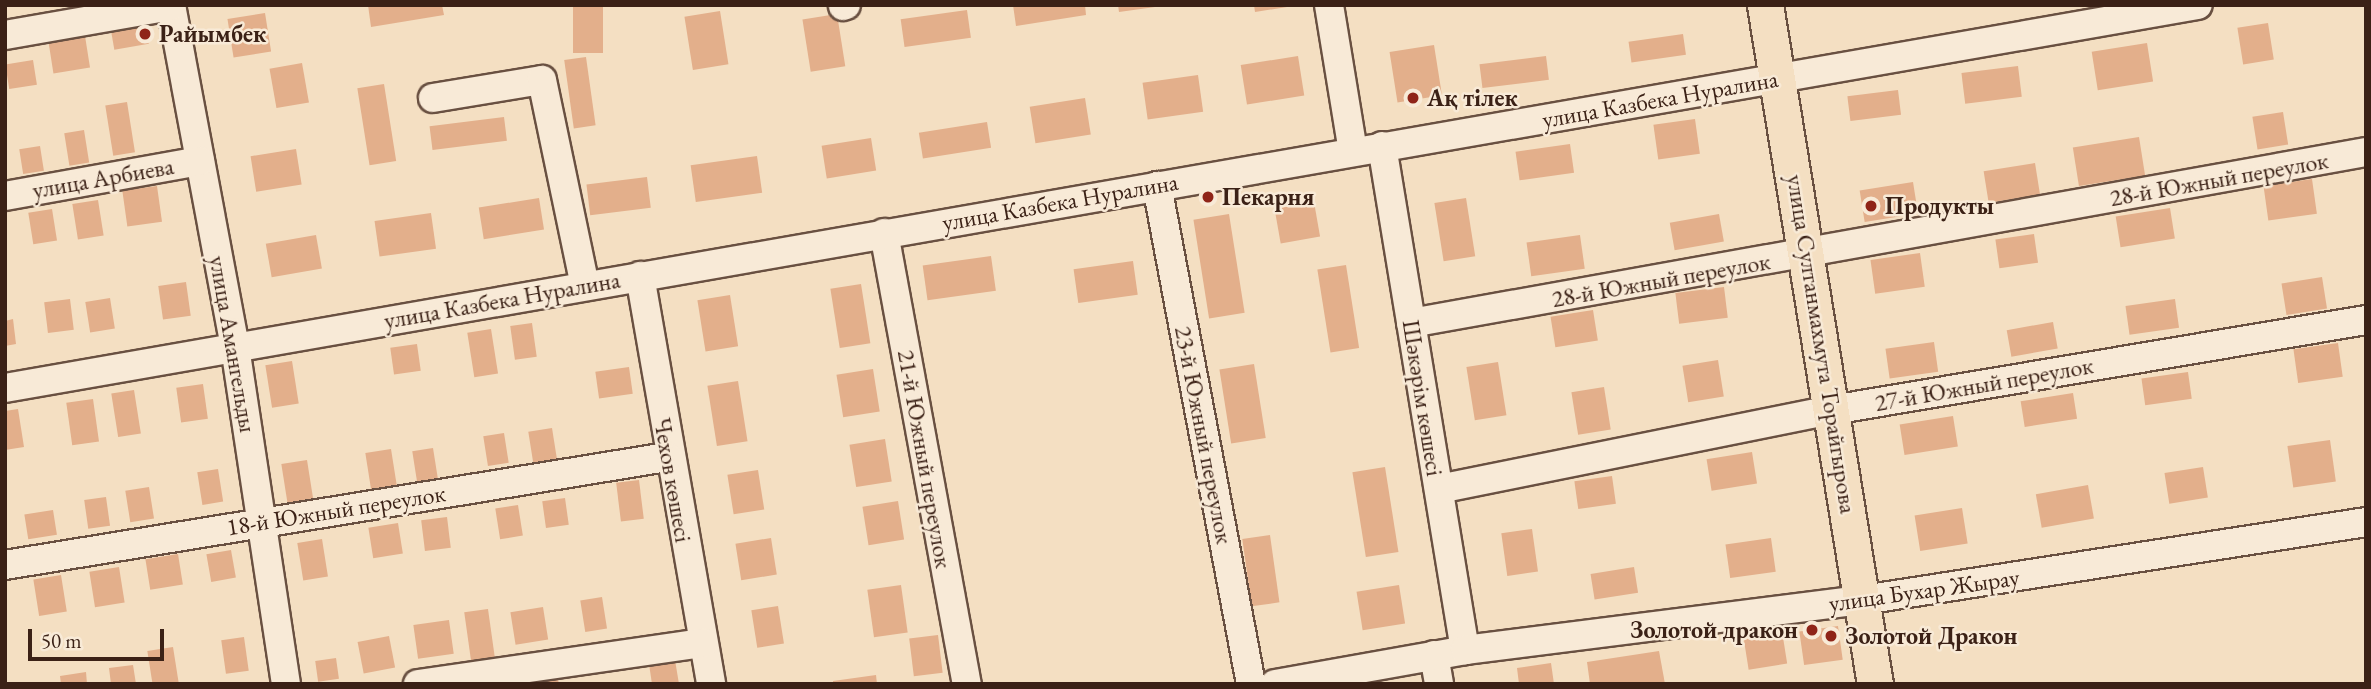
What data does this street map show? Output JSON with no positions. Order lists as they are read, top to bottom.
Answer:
{
  "streets": {
    "main road": ["улица Султанмахмута Торайгырова"],
    "street": [
      "улица Казбека Нуралина",
      "улица Арбиева",
      "28-й Южный переулок",
      "улица Амангельды",
      "27-й Южный переулок",
      "Шәкәрім көшесі",
      "23-й Южный переулок",
      "21-й Южный переулок",
      "Чехов көшесі",
      "18-й Южный переулок",
      "улица Бухар Жырау"
    ]
  },
  "crossings": [
    ["улица Казбека Нуралина", "улица Амангельды"],
    ["улица Казбека Нуралина", "улица Султанмахмута Торайгырова"],
    ["улица Казбека Нуралина", "Шәкәрім көшесі"],
    ["улица Казбека Нуралина", "23-й Южный переулок"],
    ["улица Казбека Нуралина", "21-й Южный переулок"],
    ["улица Казбека Нуралина", "Чехов көшесі"],
    ["улица Арбиева", "улица Амангельды"],
    ["28-й Южный переулок", "улица Султанмахмута Торайгырова"],
    ["28-й Южный переулок", "Шәкәрім көшесі"],
    ["улица Амангельды", "18-й Южный переулок"],
    ["улица Султанмахмута Торайгырова", "27-й Южный переулок"],
    ["улица Султанмахмута Торайгырова", "улица Бухар Жырау"],
    ["27-й Южный переулок", "Шәкәрім көшесі"],
    ["Шәкәрім көшесі", "улица Бухар Жырау"],
    ["Чехов көшесі", "18-й Южный переулок"]
  ],
  "places": [
    "Райымбек",
    "Ақ тілек",
    "Пекарня",
    "Продукты",
    "Золотой дракон",
    "Золотой Дракон"
  ],
  "scale_bar": "50 m"
}
